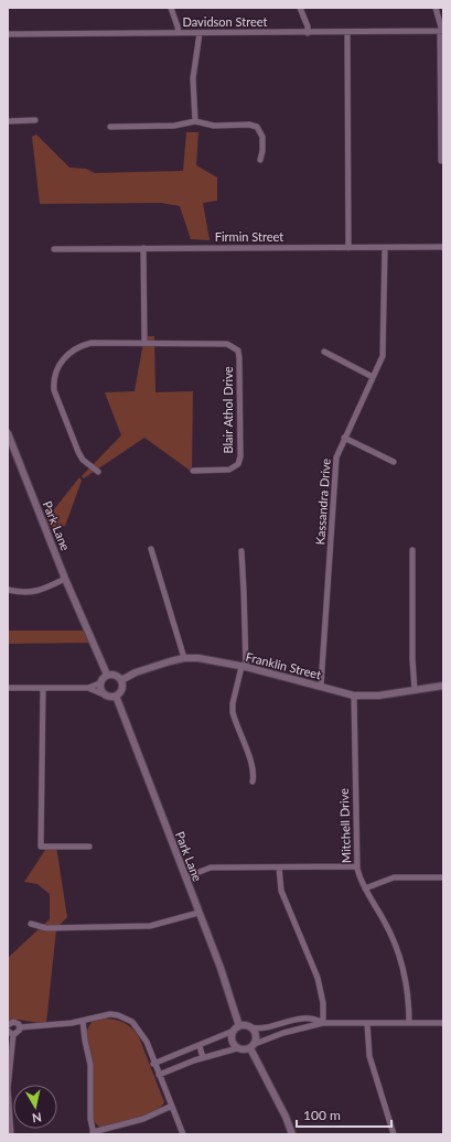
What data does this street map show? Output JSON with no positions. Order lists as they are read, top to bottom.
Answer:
{
  "streets": {
    "street": [
      "Davidson Street",
      "Firmin Street",
      "Blair Athol Drive",
      "Kassandra Drive",
      "Park Lane",
      "Franklin Street",
      "Mitchell Drive"
    ]
  },
  "crossings": [
    ["Firmin Street", "Kassandra Drive"],
    ["Kassandra Drive", "Franklin Street"],
    ["Park Lane", "Franklin Street"],
    ["Franklin Street", "Mitchell Drive"]
  ],
  "scale_bar": "100 m",
  "north": "bottom"
}
